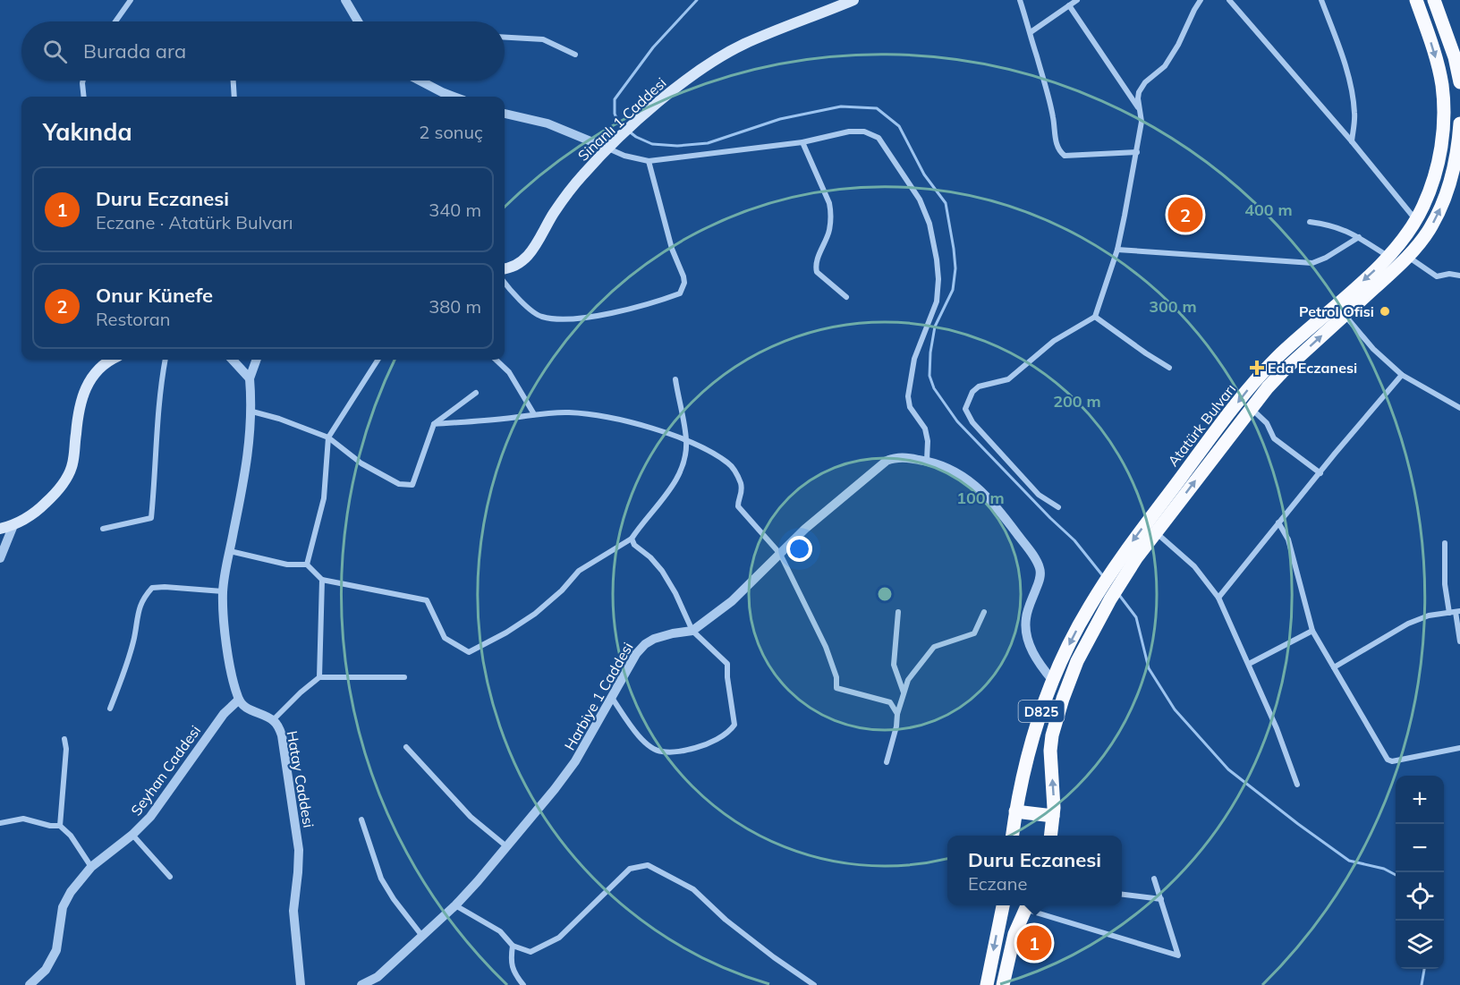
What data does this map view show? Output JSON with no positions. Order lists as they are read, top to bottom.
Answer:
{
  "streets": {
    "highway": ["Atatürk Bulvarı", "D825"],
    "main road": ["Sinanlı 1 Caddesi"],
    "street": ["Harbiye 1 Caddesi", "Seyhan Caddesi", "Hatay Caddesi"]
  },
  "crossings": [
    ["Atatürk Bulvarı", "Harbiye 1 Caddesi"],
    ["Seyhan Caddesi", "Hatay Caddesi"]
  ],
  "places": {
    "other": ["Petrol Ofisi"],
    "health": ["Eda Eczanesi"]
  },
  "page": {
    "search": "Burada ara",
    "heading": ["Yakında", "2 sonuç"],
    "list": [
      {
        "mark": "1",
        "name": "Duru Eczanesi",
        "note": "Eczane · Atatürk Bulvarı",
        "value": "340 m"
      },
      {
        "mark": "2",
        "name": "Onur Künefe",
        "note": "Restoran",
        "value": "380 m"
      }
    ],
    "pins": ["2", "1"],
    "map_buttons": ["+", "−"],
    "popup": ["Duru Eczanesi", "Eczane"]
  },
  "rings": [
    "400 m",
    "300 m",
    "200 m",
    "100 m"
  ]
}
